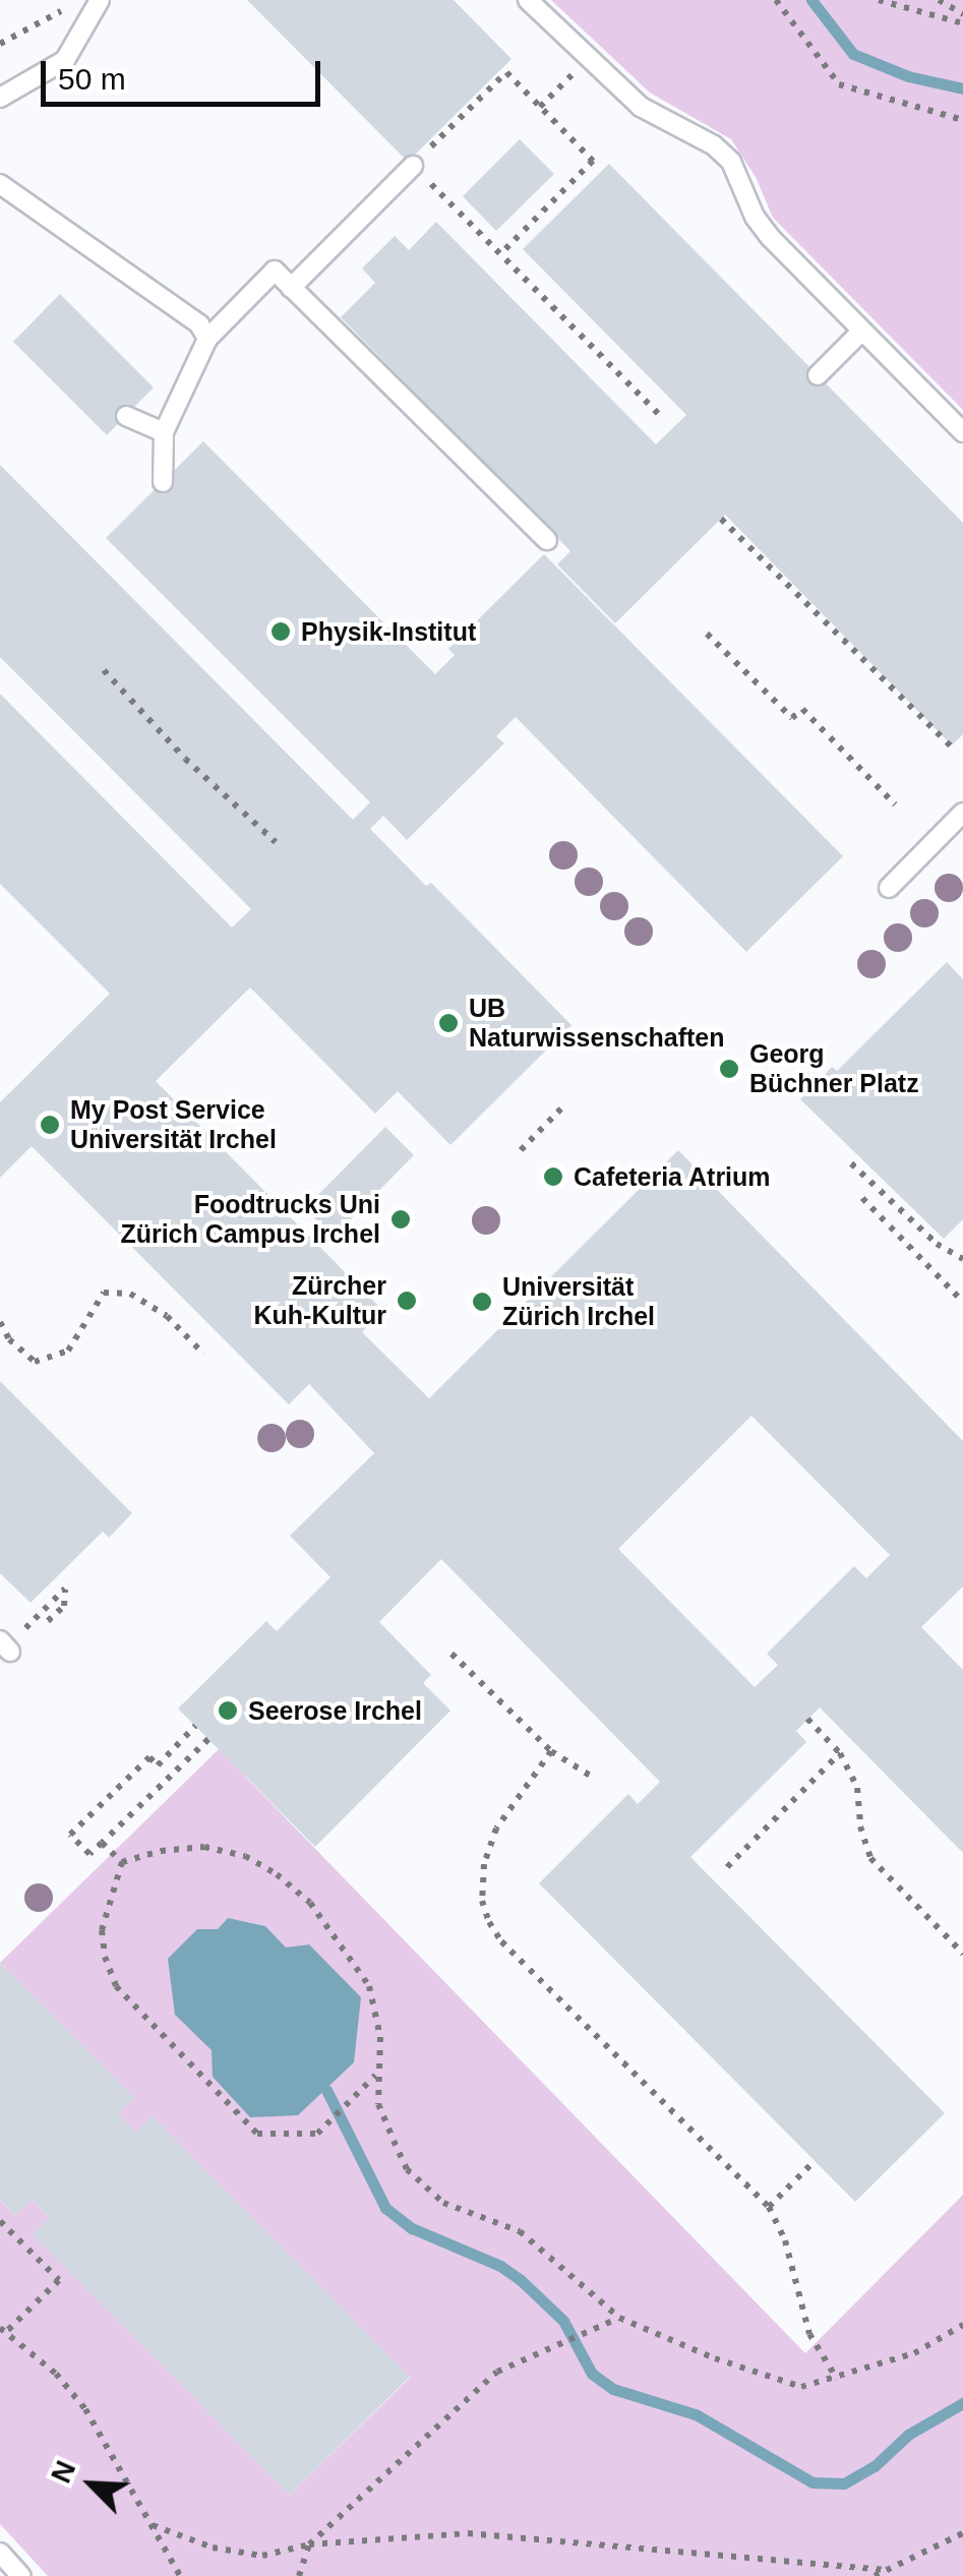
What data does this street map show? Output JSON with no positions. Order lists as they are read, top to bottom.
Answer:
{
  "places": [
    "Physik-Institut",
    "UB Naturwissenschaften",
    "Georg Büchner Platz",
    "My Post Service Universität Irchel",
    "Cafeteria Atrium",
    "Foodtrucks Uni Zürich Campus Irchel",
    "Zürcher Kuh-Kultur",
    "Universität Zürich Irchel",
    "Seerose Irchel"
  ],
  "scale_bar": "50 m",
  "north": "top left"
}
